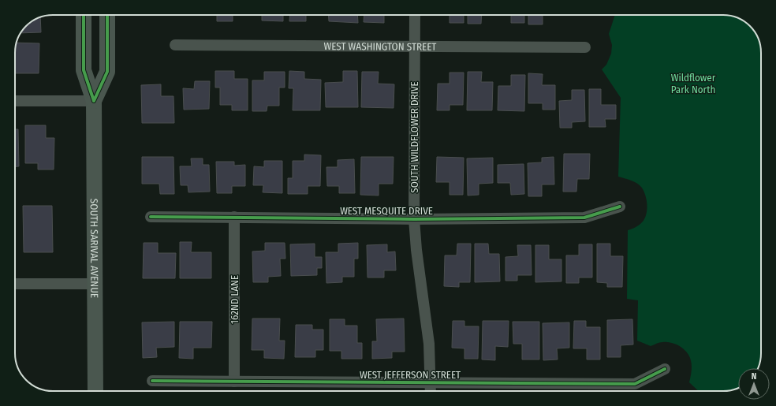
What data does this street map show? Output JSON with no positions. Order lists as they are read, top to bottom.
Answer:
{
  "streets": {
    "main road": ["SOUTH SARIVAL AVENUE"],
    "street": [
      "WEST WASHINGTON STREET",
      "SOUTH WILDFLOWER DRIVE",
      "WEST MESQUITE DRIVE",
      "162ND LANE",
      "WEST JEFFERSON STREET"
    ]
  },
  "crossings": [
    ["WEST WASHINGTON STREET", "SOUTH WILDFLOWER DRIVE"],
    ["SOUTH WILDFLOWER DRIVE", "WEST MESQUITE DRIVE"],
    ["SOUTH WILDFLOWER DRIVE", "WEST JEFFERSON STREET"],
    ["WEST MESQUITE DRIVE", "162ND LANE"],
    ["162ND LANE", "WEST JEFFERSON STREET"]
  ],
  "parks": ["Wildflower Park North"],
  "north": "top"
}
